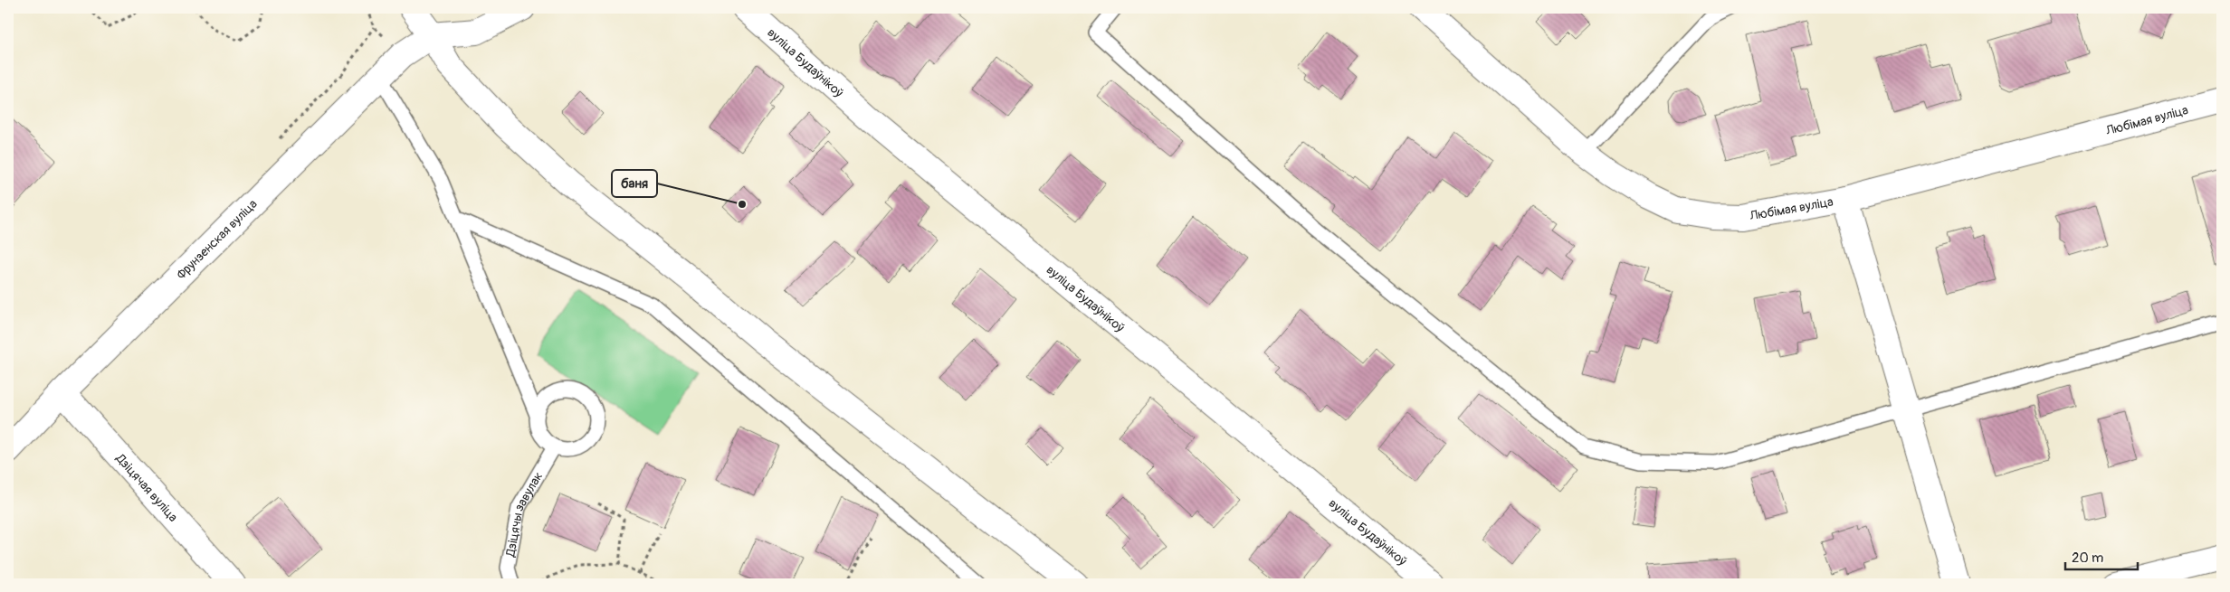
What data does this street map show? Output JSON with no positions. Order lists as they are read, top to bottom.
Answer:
{
  "streets": {
    "street": [
      "вуліца Будаўнікоў",
      "Любімая вуліца",
      "Фрунзенская вуліца",
      "Дзіцячая вуліца"
    ],
    "lane": ["Дзіцячы завулак"]
  },
  "crossings": [
    ["Фрунзенская вуліца", "Дзіцячая вуліца"]
  ],
  "places": ["баня"],
  "scale_bar": "20 m"
}
